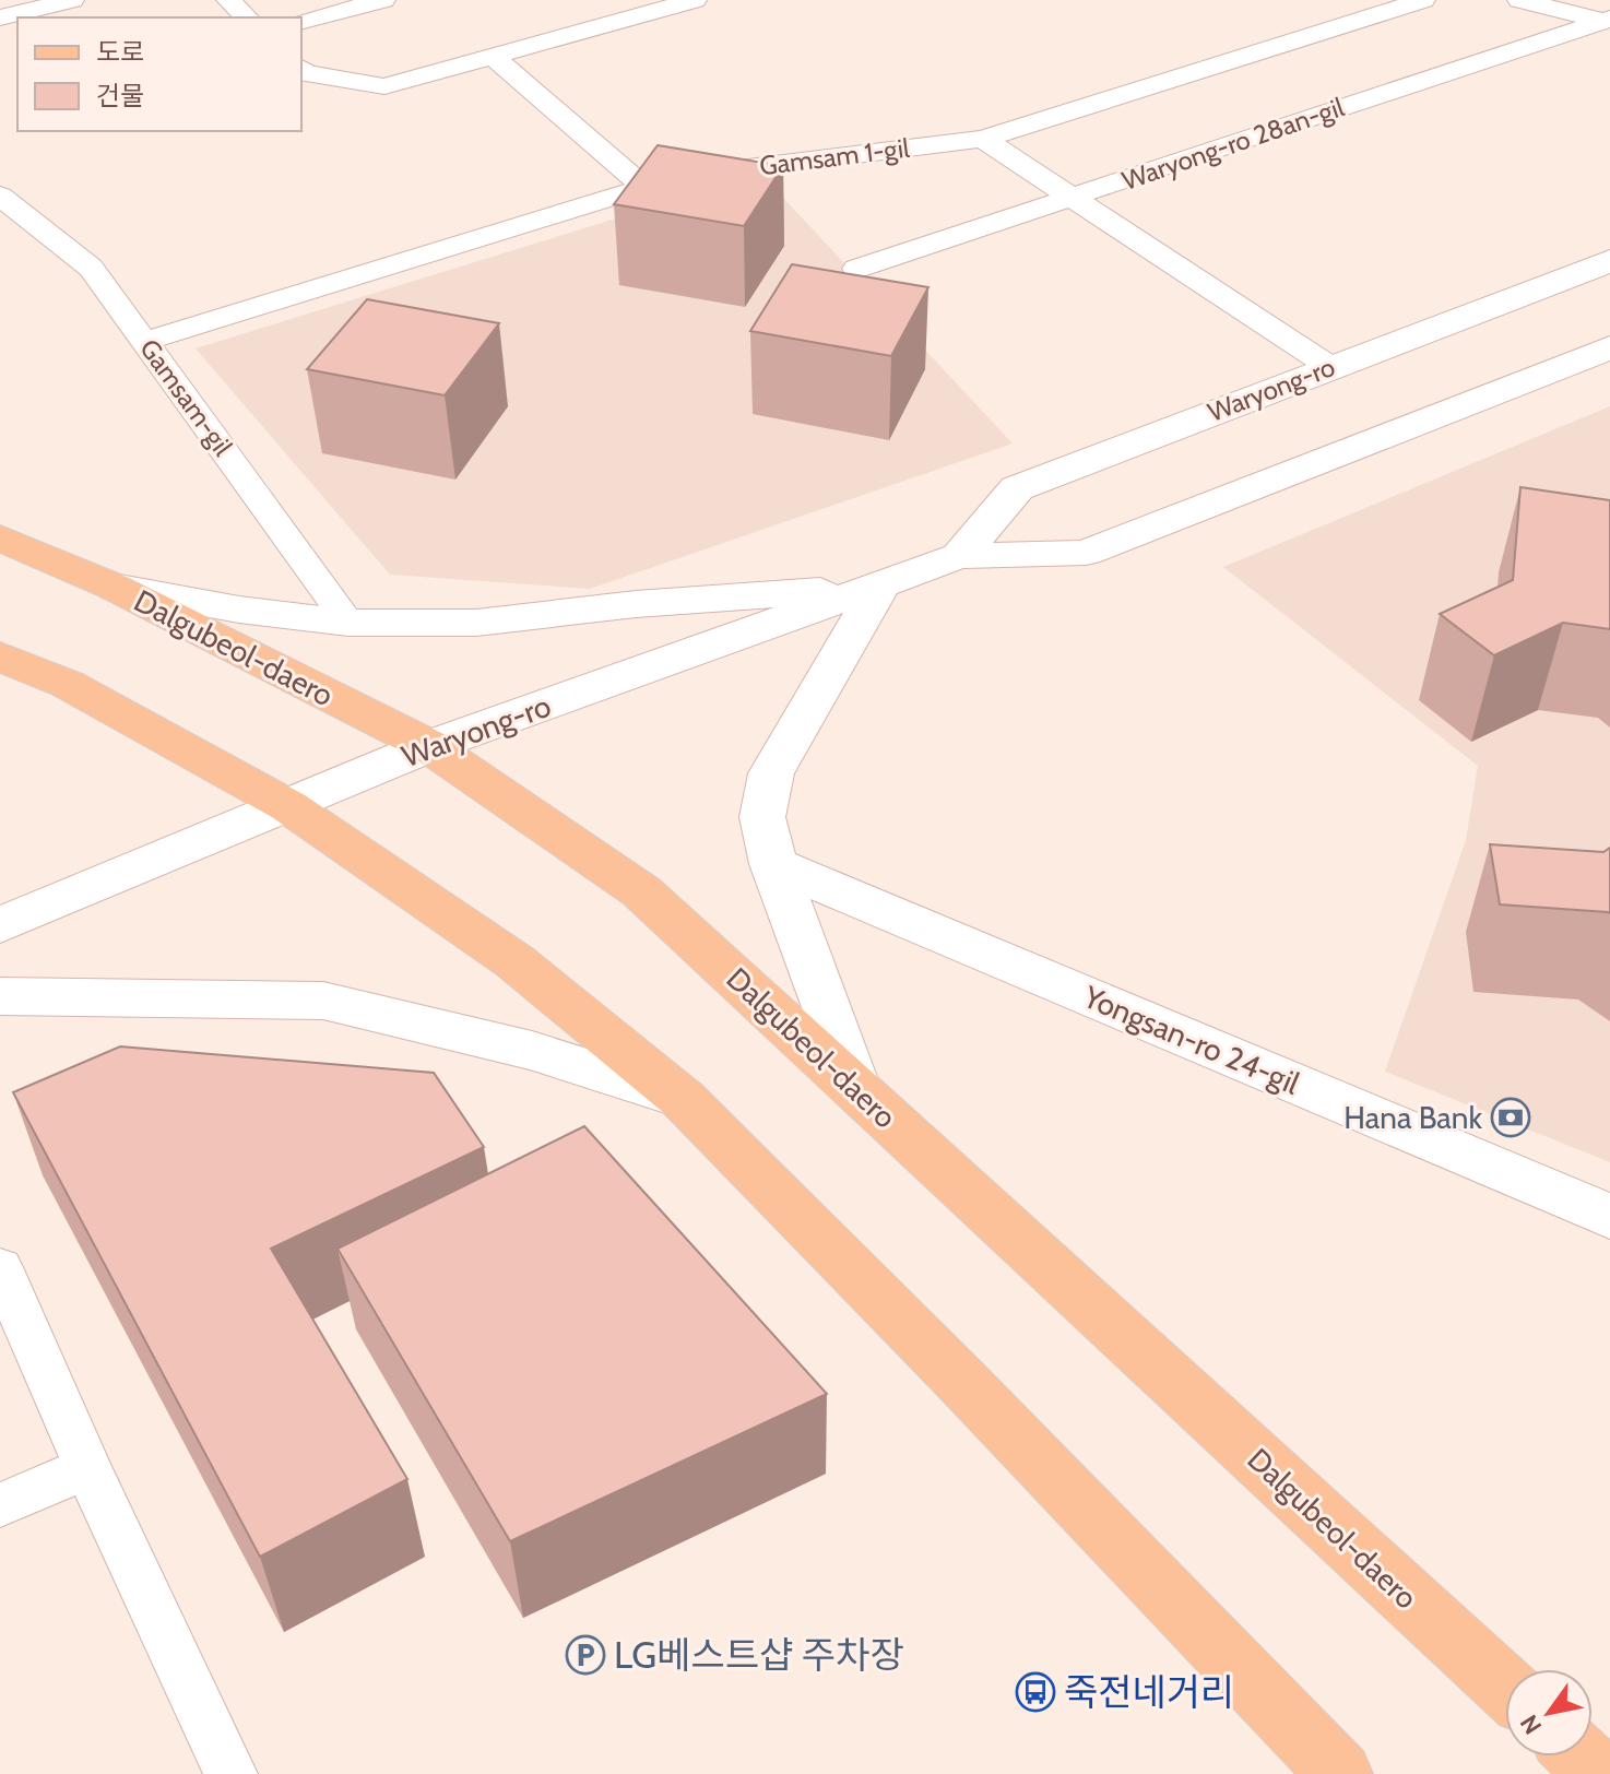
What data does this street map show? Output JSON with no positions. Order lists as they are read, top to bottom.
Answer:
{
  "streets": {
    "main road": ["Waryong-ro", "Dalgubeol-daero", "Yongsan-ro 24-gil"],
    "street": ["Waryong-ro 28an-gil", "Gamsam 1-gil", "Gamsam-gil"]
  },
  "crossings": [
    ["Gamsam 1-gil", "Gamsam-gil"],
    ["Waryong-ro", "Dalgubeol-daero"]
  ],
  "places": {
    "bank": ["Hana Bank"],
    "parking": ["LG베스트샵 주차장"],
    "bus stop": ["죽전네거리"]
  },
  "legend": ["도로", "건물"],
  "north": "bottom left"
}
